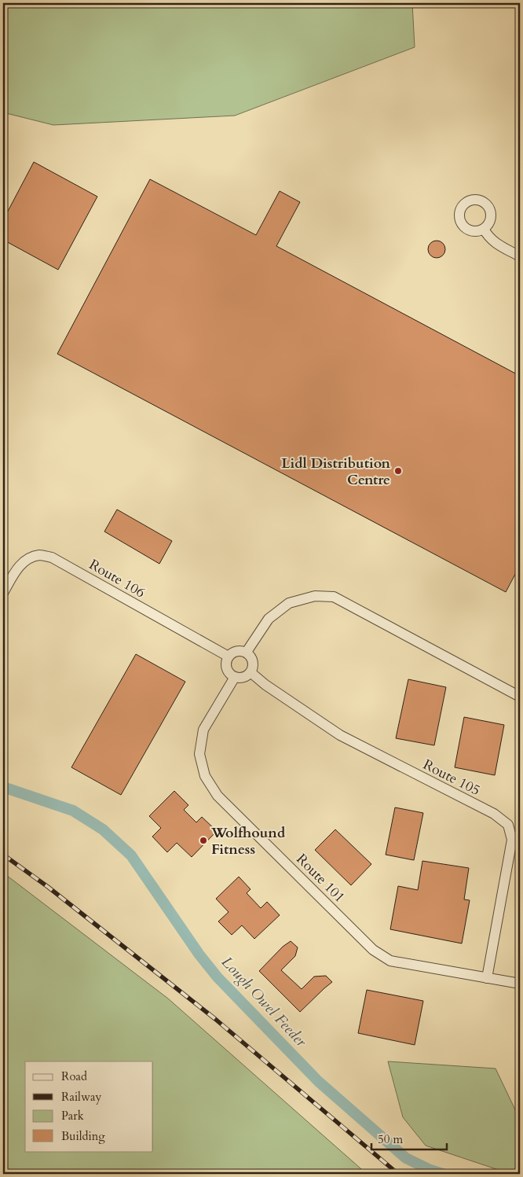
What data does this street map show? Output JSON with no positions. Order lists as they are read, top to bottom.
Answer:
{
  "streets": {
    "street": ["Route 106", "Route 105", "Route 101"]
  },
  "crossings": [
    ["Route 106", "Route 105"],
    ["Route 106", "Route 101"],
    ["Route 105", "Route 101"]
  ],
  "water": ["Lough Owel Feeder"],
  "places": ["Lidl Distribution Centre", "Wolfhound Fitness"],
  "legend": [
    "Road",
    "Railway",
    "Park",
    "Building"
  ],
  "scale_bar": "50 m"
}
